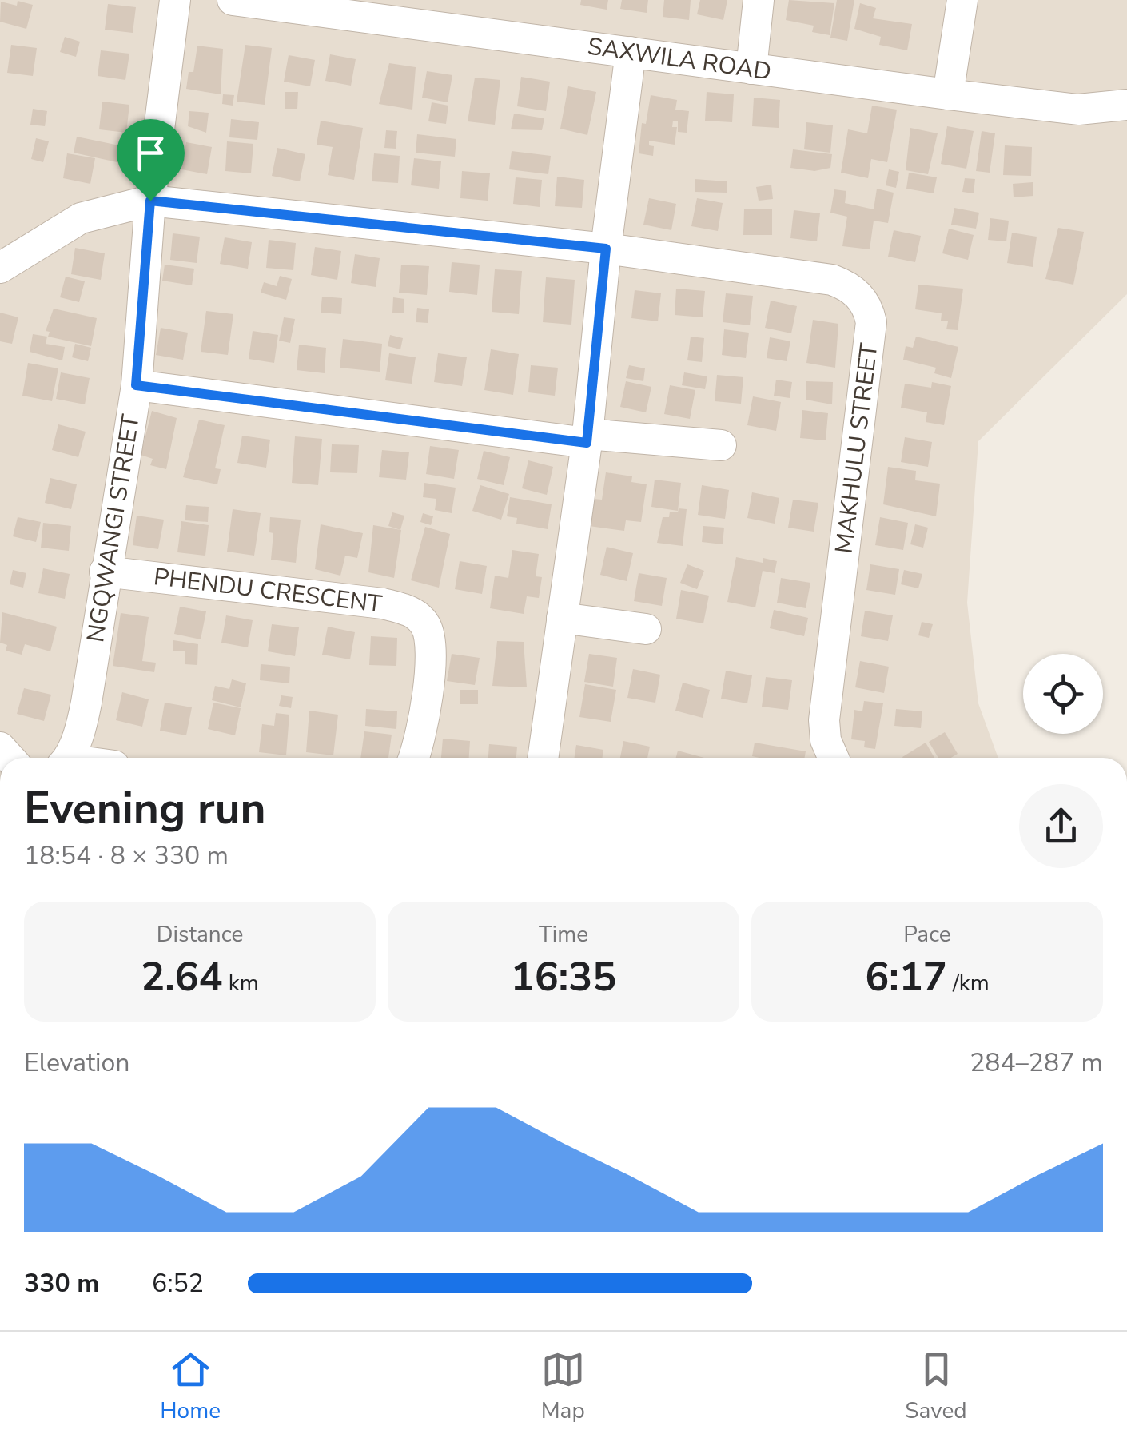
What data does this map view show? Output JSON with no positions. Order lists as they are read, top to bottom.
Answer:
{
  "streets": {
    "street": [
      "SAXWILA ROAD",
      "MAKHULU STREET",
      "NGQWANGI STREET",
      "PHENDU CRESCENT"
    ]
  },
  "crossings": [
    ["NGQWANGI STREET", "PHENDU CRESCENT"]
  ],
  "page": {
    "heading": ["Evening run", "18:54 · 8 × 330 m"],
    "stats": [
      ["Distance", "2.64 km"],
      ["Time", "16:35"],
      ["Pace", "6:17 /km"]
    ],
    "chart": ["Elevation", "284–287 m"],
    "list": [
      {
        "name": "330 m",
        "note": "6:52"
      }
    ],
    "tabs": ["Home", "Map", "Saved"]
  }
}
